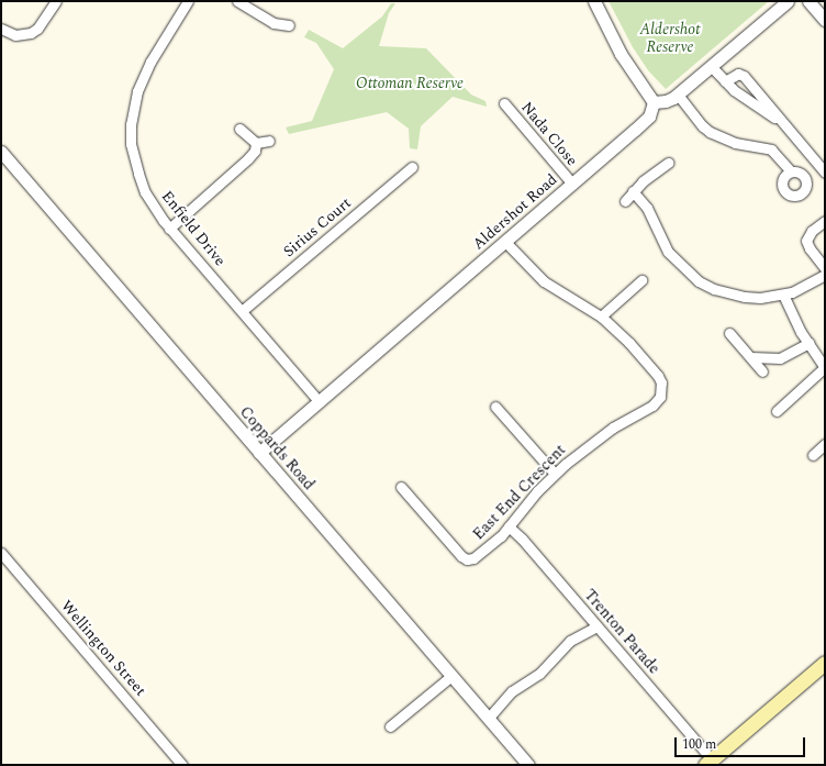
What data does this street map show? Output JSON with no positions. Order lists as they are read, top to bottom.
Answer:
{
  "streets": {
    "street": [
      "Nada Close",
      "Aldershot Road",
      "Sirius Court",
      "Enfield Drive",
      "Coppards Road",
      "East End Crescent",
      "Trenton Parade",
      "Wellington Street"
    ]
  },
  "crossings": [
    ["Nada Close", "Aldershot Road"],
    ["Aldershot Road", "Enfield Drive"],
    ["Aldershot Road", "Coppards Road"],
    ["Aldershot Road", "East End Crescent"],
    ["Sirius Court", "Enfield Drive"],
    ["East End Crescent", "Trenton Parade"]
  ],
  "parks": ["Aldershot Reserve", "Ottoman Reserve"],
  "scale_bar": "100 m"
}
